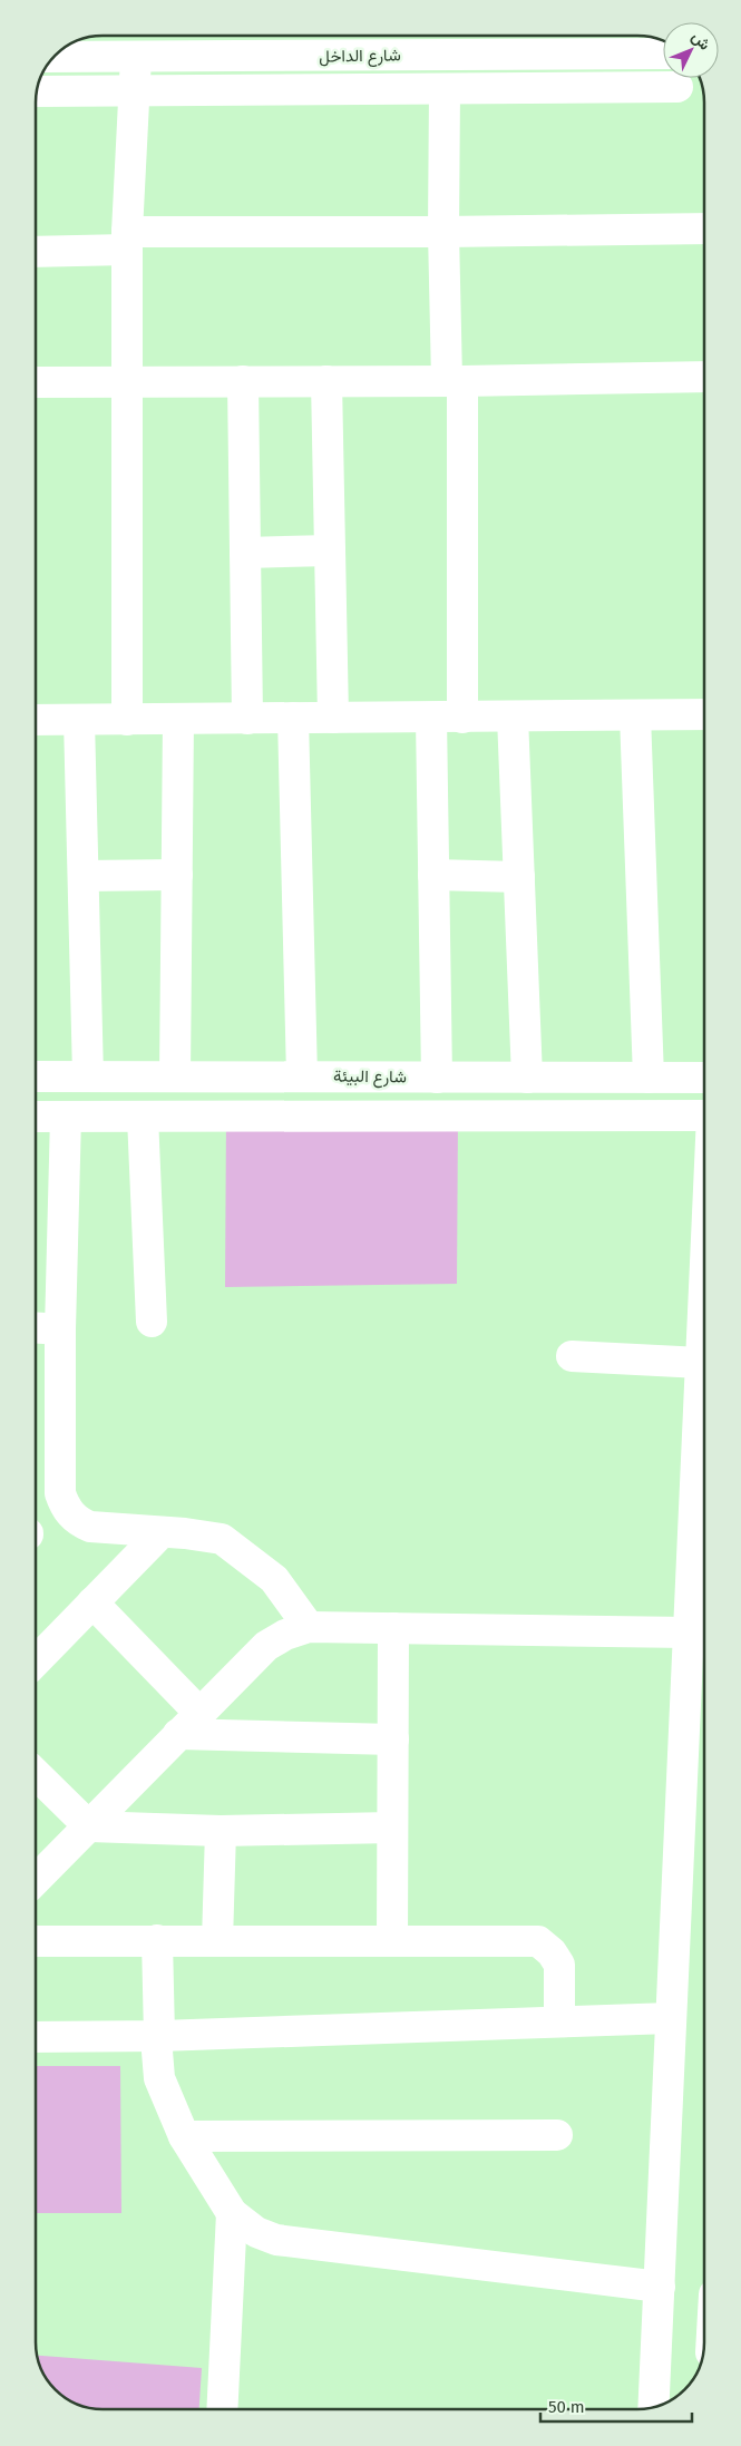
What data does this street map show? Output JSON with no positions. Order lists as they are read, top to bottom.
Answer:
{
  "streets": {
    "street": ["شارع الداخل", "شارع البيئة"]
  },
  "scale_bar": "50 m",
  "north": "top right"
}
